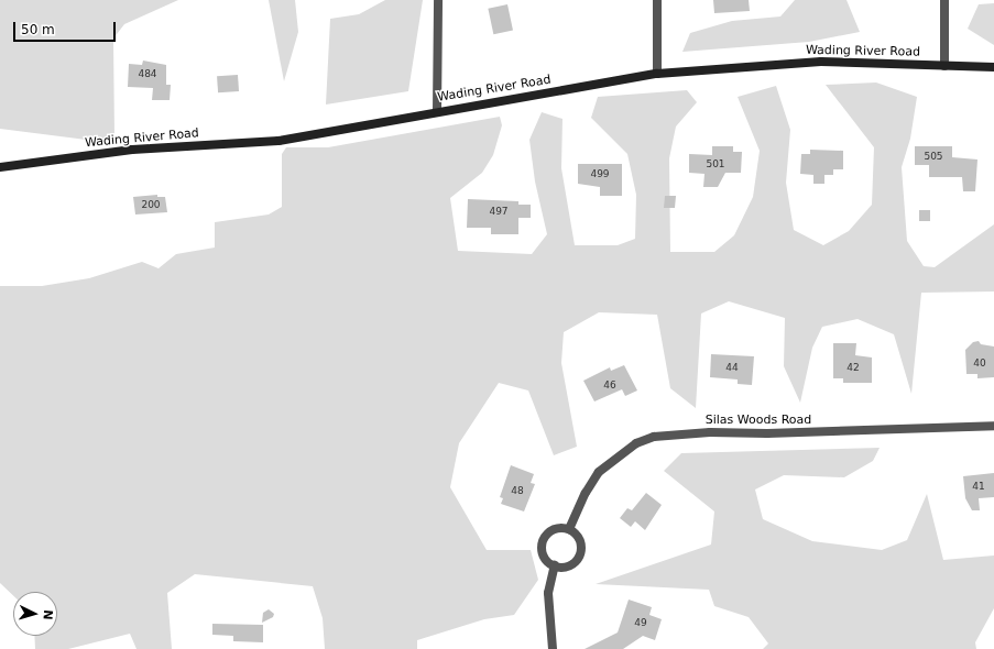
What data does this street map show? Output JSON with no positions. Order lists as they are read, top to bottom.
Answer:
{
  "streets": {
    "main road": ["Wading River Road"],
    "street": ["Silas Woods Road"]
  },
  "house_numbers": [
    "484",
    "505",
    "501",
    "499",
    "200",
    "497",
    "40",
    "44",
    "42",
    "46",
    "41",
    "48",
    "49"
  ],
  "scale_bar": "50 m",
  "north": "right"
}
